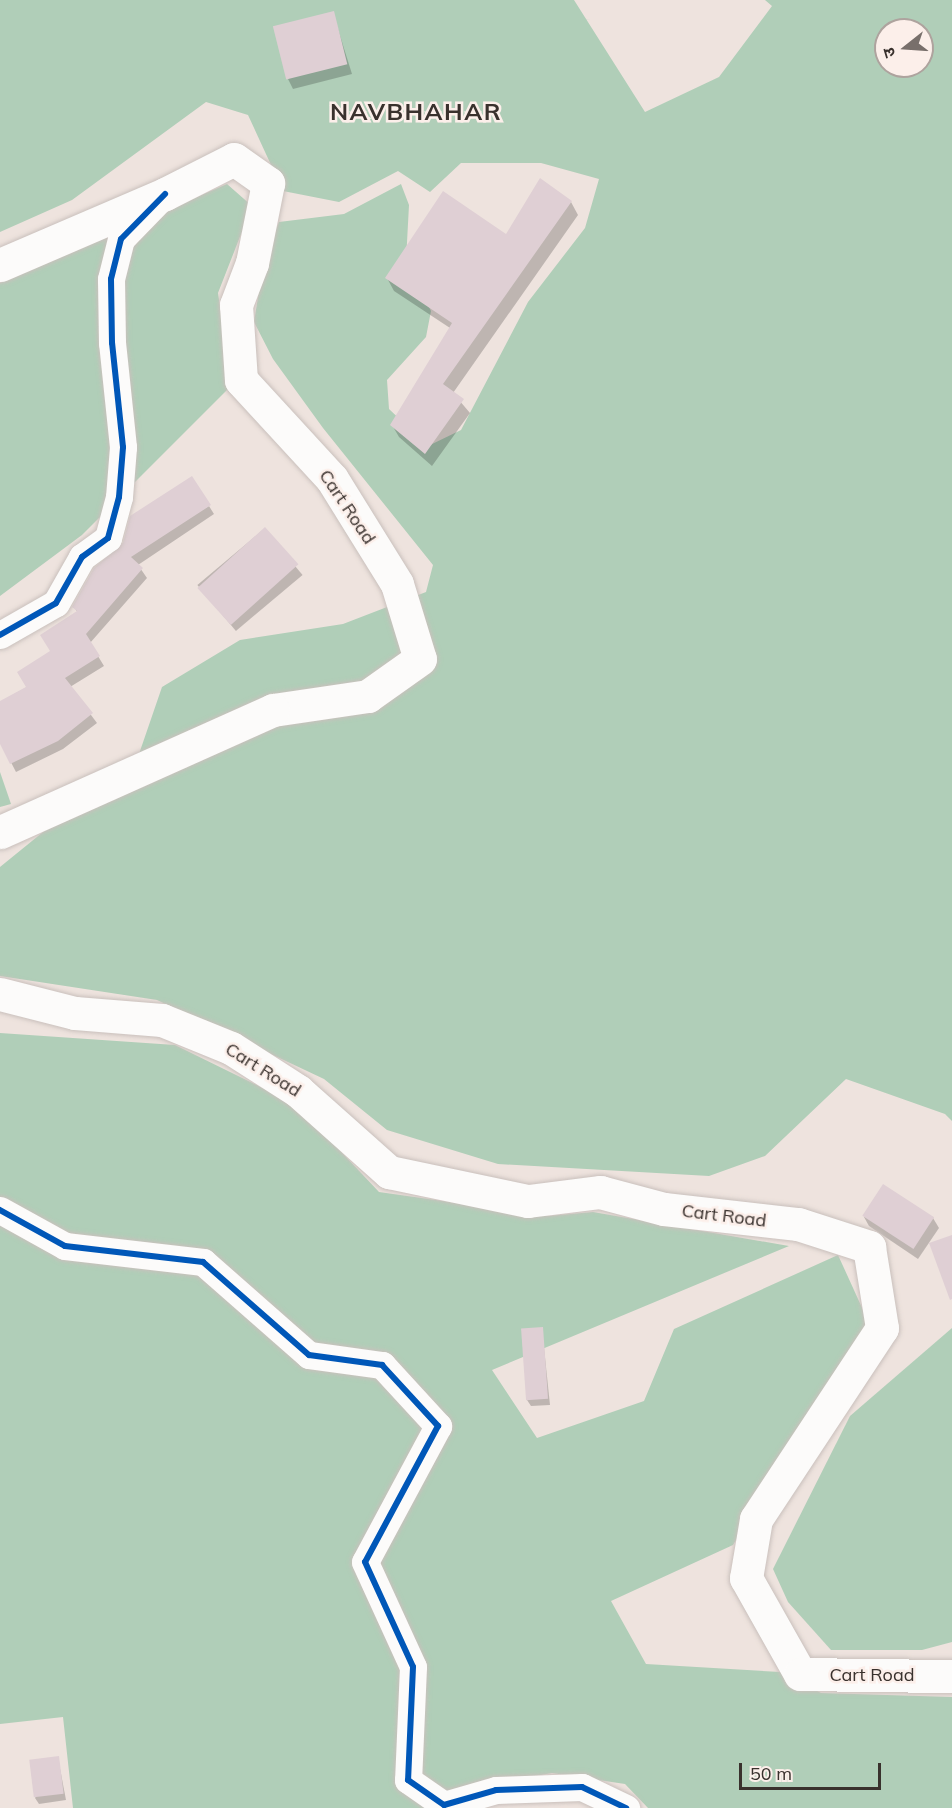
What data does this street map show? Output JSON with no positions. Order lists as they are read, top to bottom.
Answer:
{
  "streets": {
    "main road": ["Cart Road"]
  },
  "districts": ["NAVBHAHAR"],
  "scale_bar": "50 m",
  "north": "left"
}
